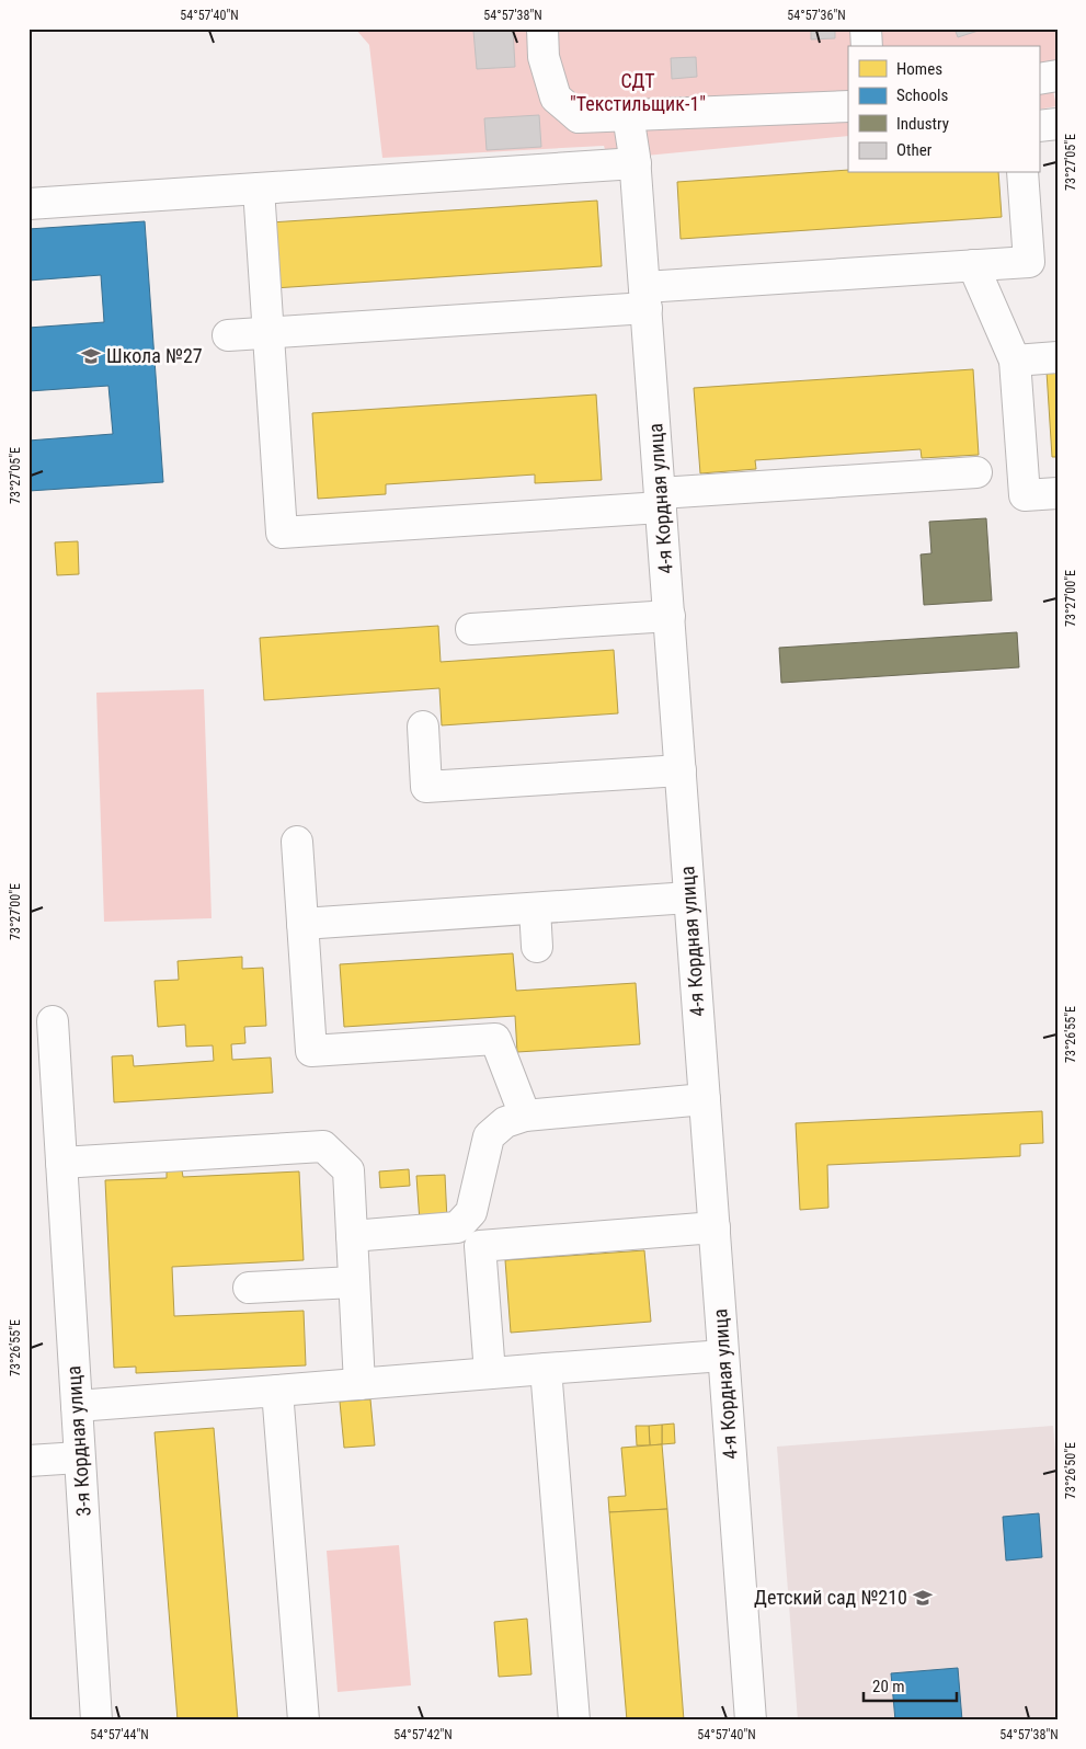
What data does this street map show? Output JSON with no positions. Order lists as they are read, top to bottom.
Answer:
{
  "streets": {
    "street": ["4-я Кордная улица", "3-я Кордная улица"]
  },
  "parks": ["СДТ \"Текстильщик-1\""],
  "places": {
    "school or university": ["Школа №27", "Детский сад №210"]
  },
  "legend": [
    "Homes",
    "Schools",
    "Industry",
    "Other"
  ],
  "scale_bar": "20 m",
  "coordinates": [
    "54°57'40\"N",
    "54°57'38\"N",
    "54°57'36\"N",
    "73°27'05\"E",
    "73°27'00\"E",
    "73°26'55\"E",
    "73°26'50\"E",
    "54°57'44\"N",
    "54°57'42\"N"
  ]
}
